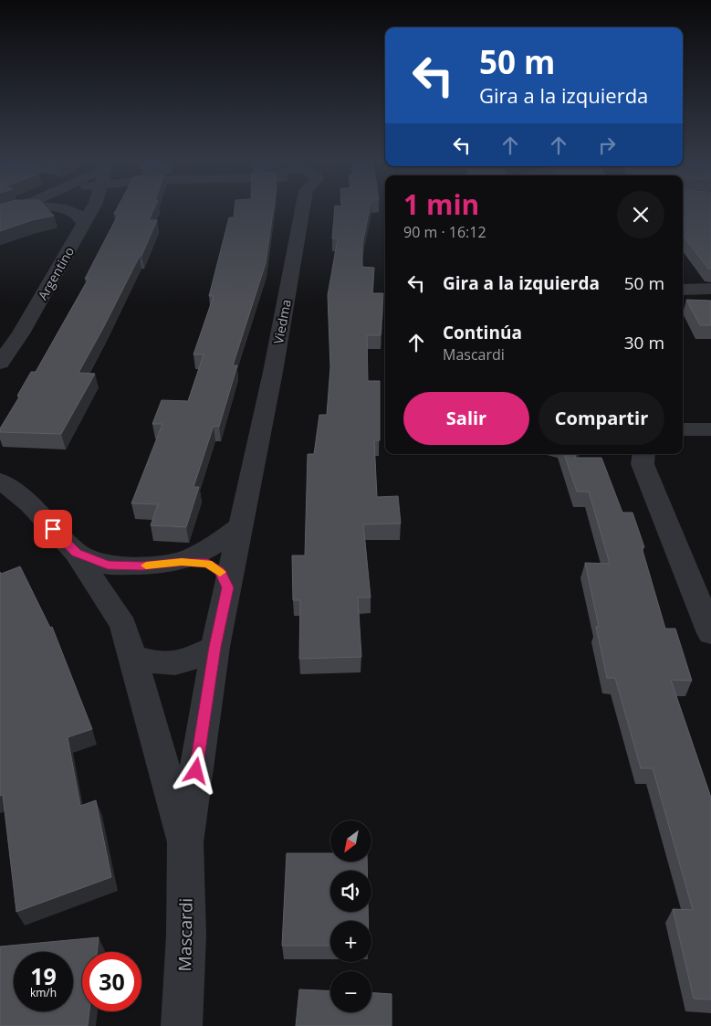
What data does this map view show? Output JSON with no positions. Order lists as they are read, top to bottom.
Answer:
{
  "streets": {
    "street": ["Argentino", "Viedma", "Mascardi"]
  },
  "north": "bottom left",
  "page": {
    "turn": ["50 m", "Gira a la izquierda"],
    "heading": ["1 min", "90 m · 16:12"],
    "list": [
      {
        "name": "Gira a la izquierda",
        "value": "50 m"
      },
      {
        "name": "Continúa",
        "note": "Mascardi",
        "value": "30 m"
      }
    ],
    "buttons": ["Salir", "Compartir"],
    "map_buttons": ["+", "−"],
    "speed": "19 km/h",
    "limit": "30"
  }
}
